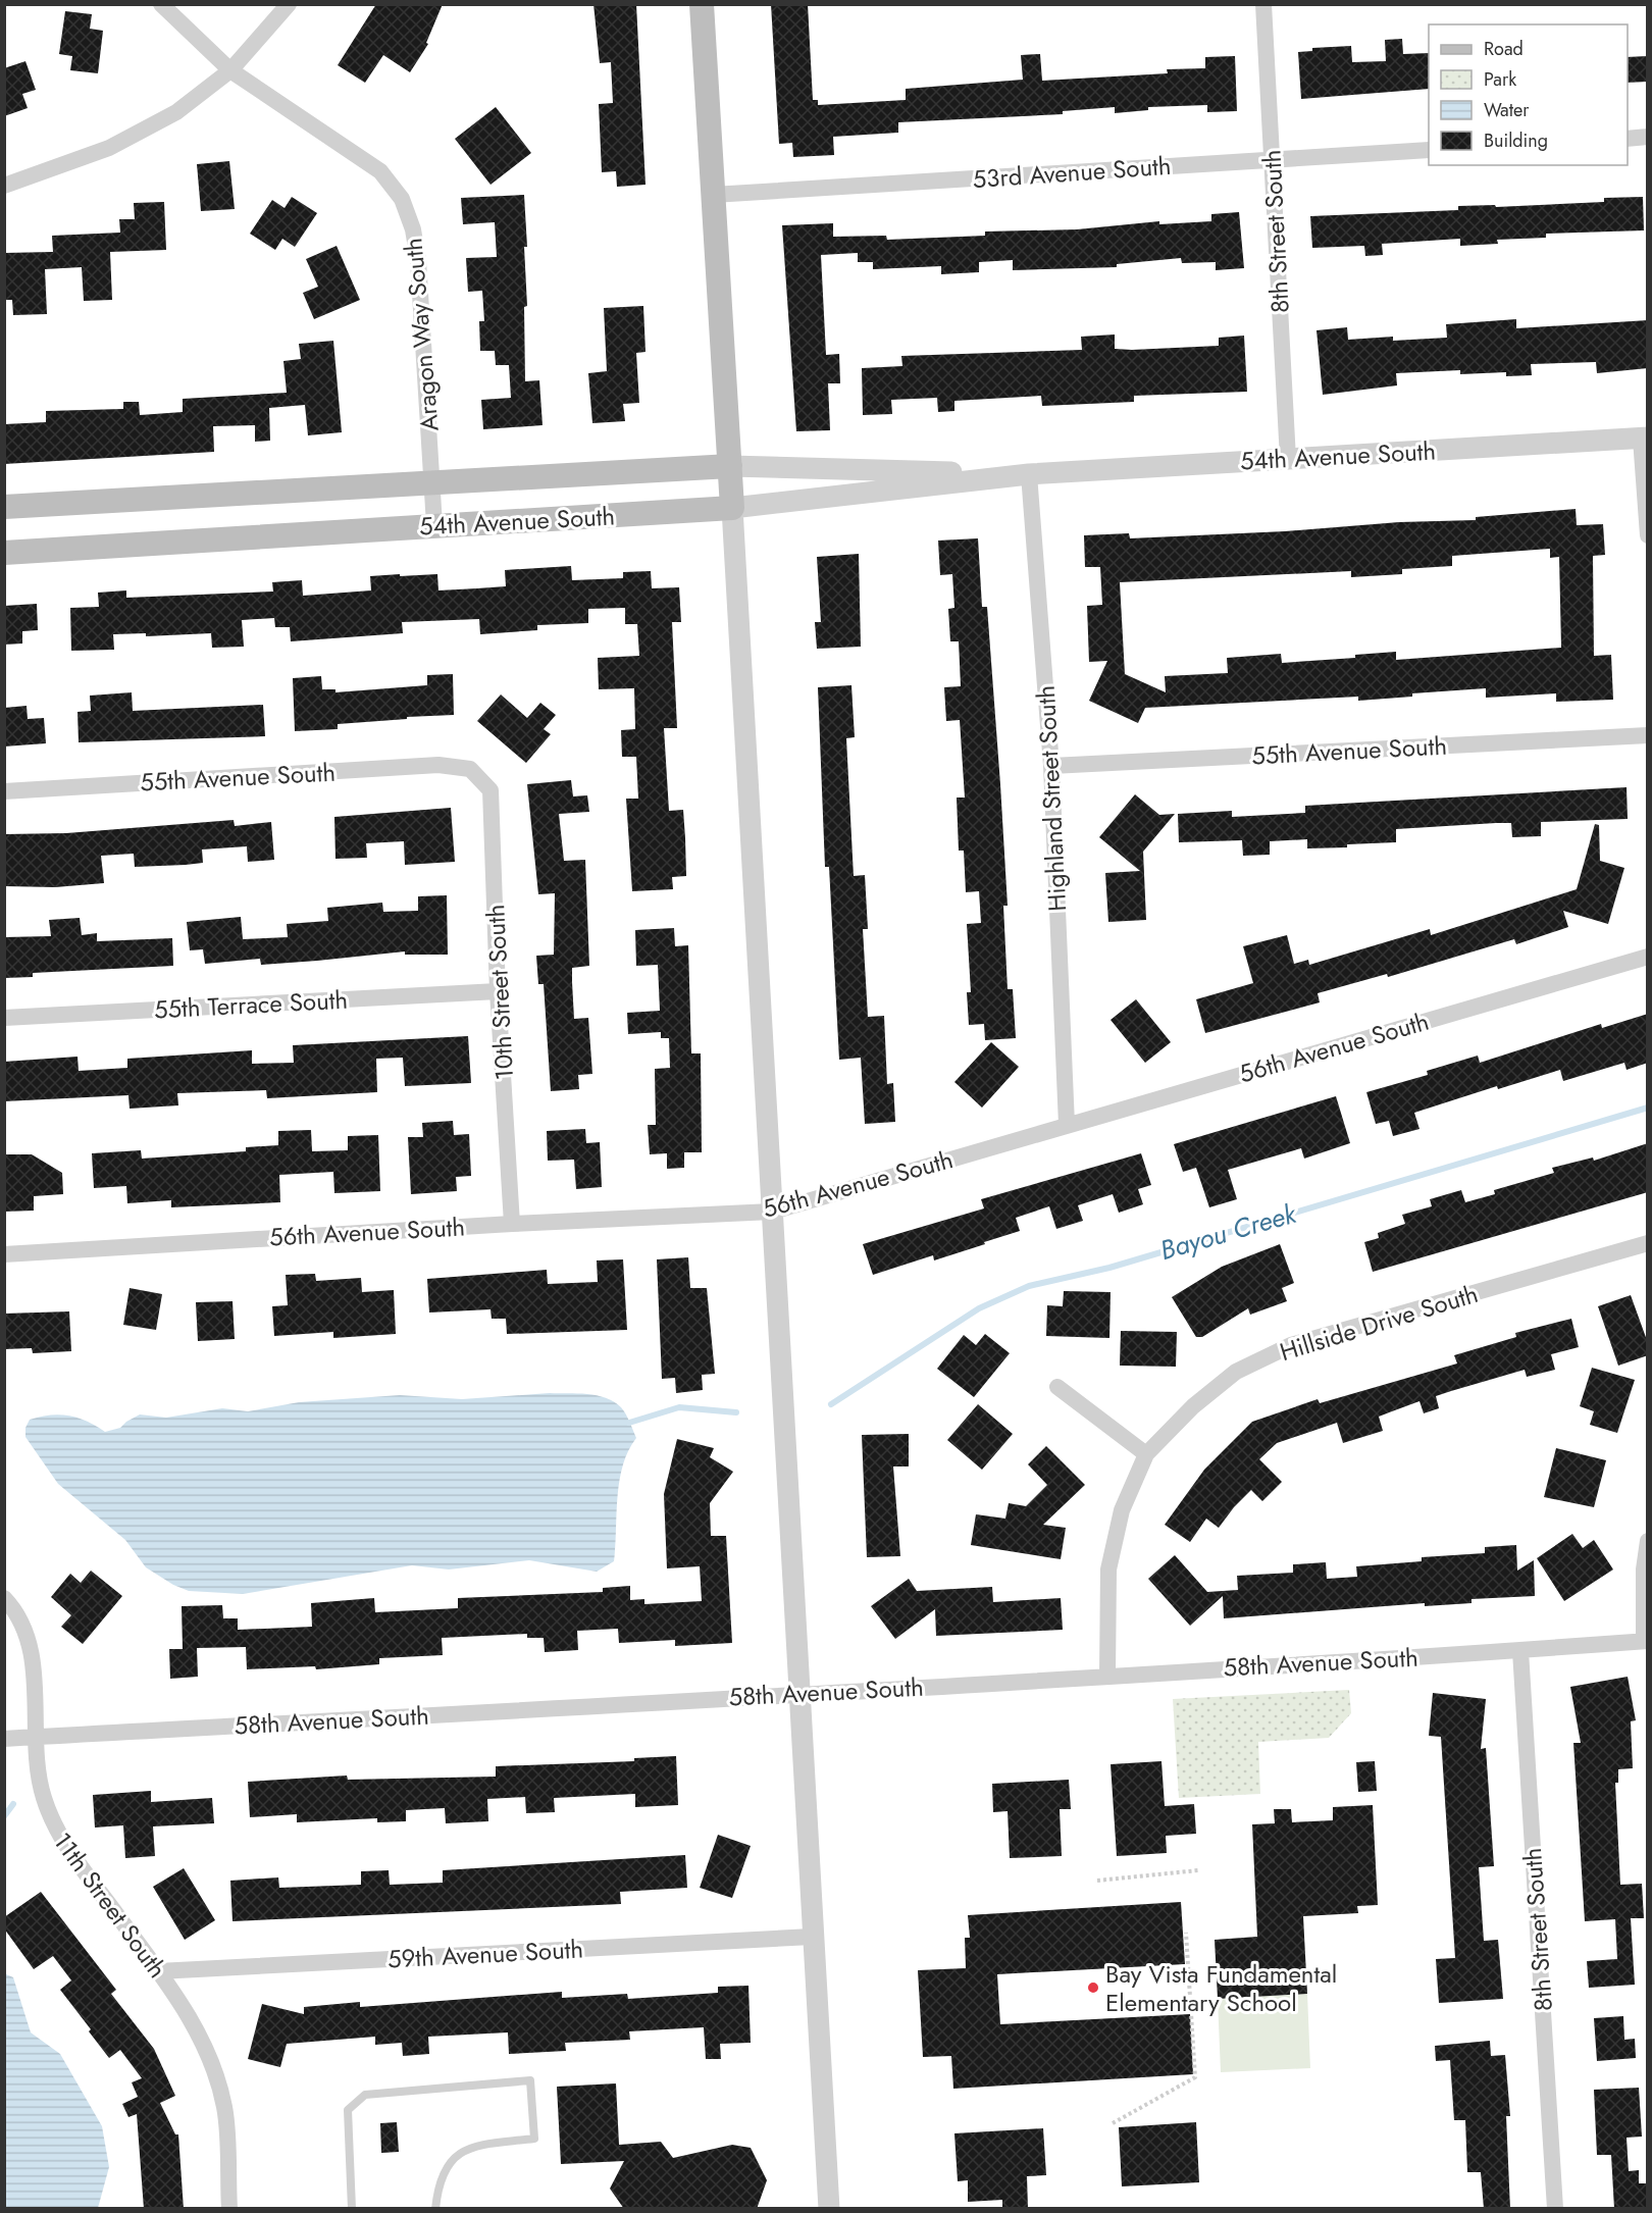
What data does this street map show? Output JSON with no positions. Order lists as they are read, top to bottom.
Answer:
{
  "streets": {
    "main road": ["54th Avenue South"],
    "street": [
      "53rd Avenue South",
      "8th Street South",
      "Aragon Way South",
      "55th Avenue South",
      "Highland Street South",
      "10th Street South",
      "55th Terrace South",
      "56th Avenue South",
      "Hillside Drive South",
      "58th Avenue South",
      "11th Street South",
      "59th Avenue South"
    ]
  },
  "crossings": [
    ["53rd Avenue South", "8th Street South"],
    ["8th Street South", "54th Avenue South"],
    ["8th Street South", "58th Avenue South"],
    ["Aragon Way South", "54th Avenue South"],
    ["54th Avenue South", "Highland Street South"],
    ["55th Avenue South", "Highland Street South"],
    ["55th Avenue South", "10th Street South"],
    ["Highland Street South", "56th Avenue South"],
    ["10th Street South", "55th Terrace South"],
    ["10th Street South", "56th Avenue South"],
    ["Hillside Drive South", "58th Avenue South"],
    ["58th Avenue South", "11th Street South"],
    ["11th Street South", "59th Avenue South"]
  ],
  "water": ["Bayou Creek"],
  "places": ["Bay Vista Fundamental Elementary School"],
  "legend": [
    "Road",
    "Park",
    "Water",
    "Building"
  ]
}
